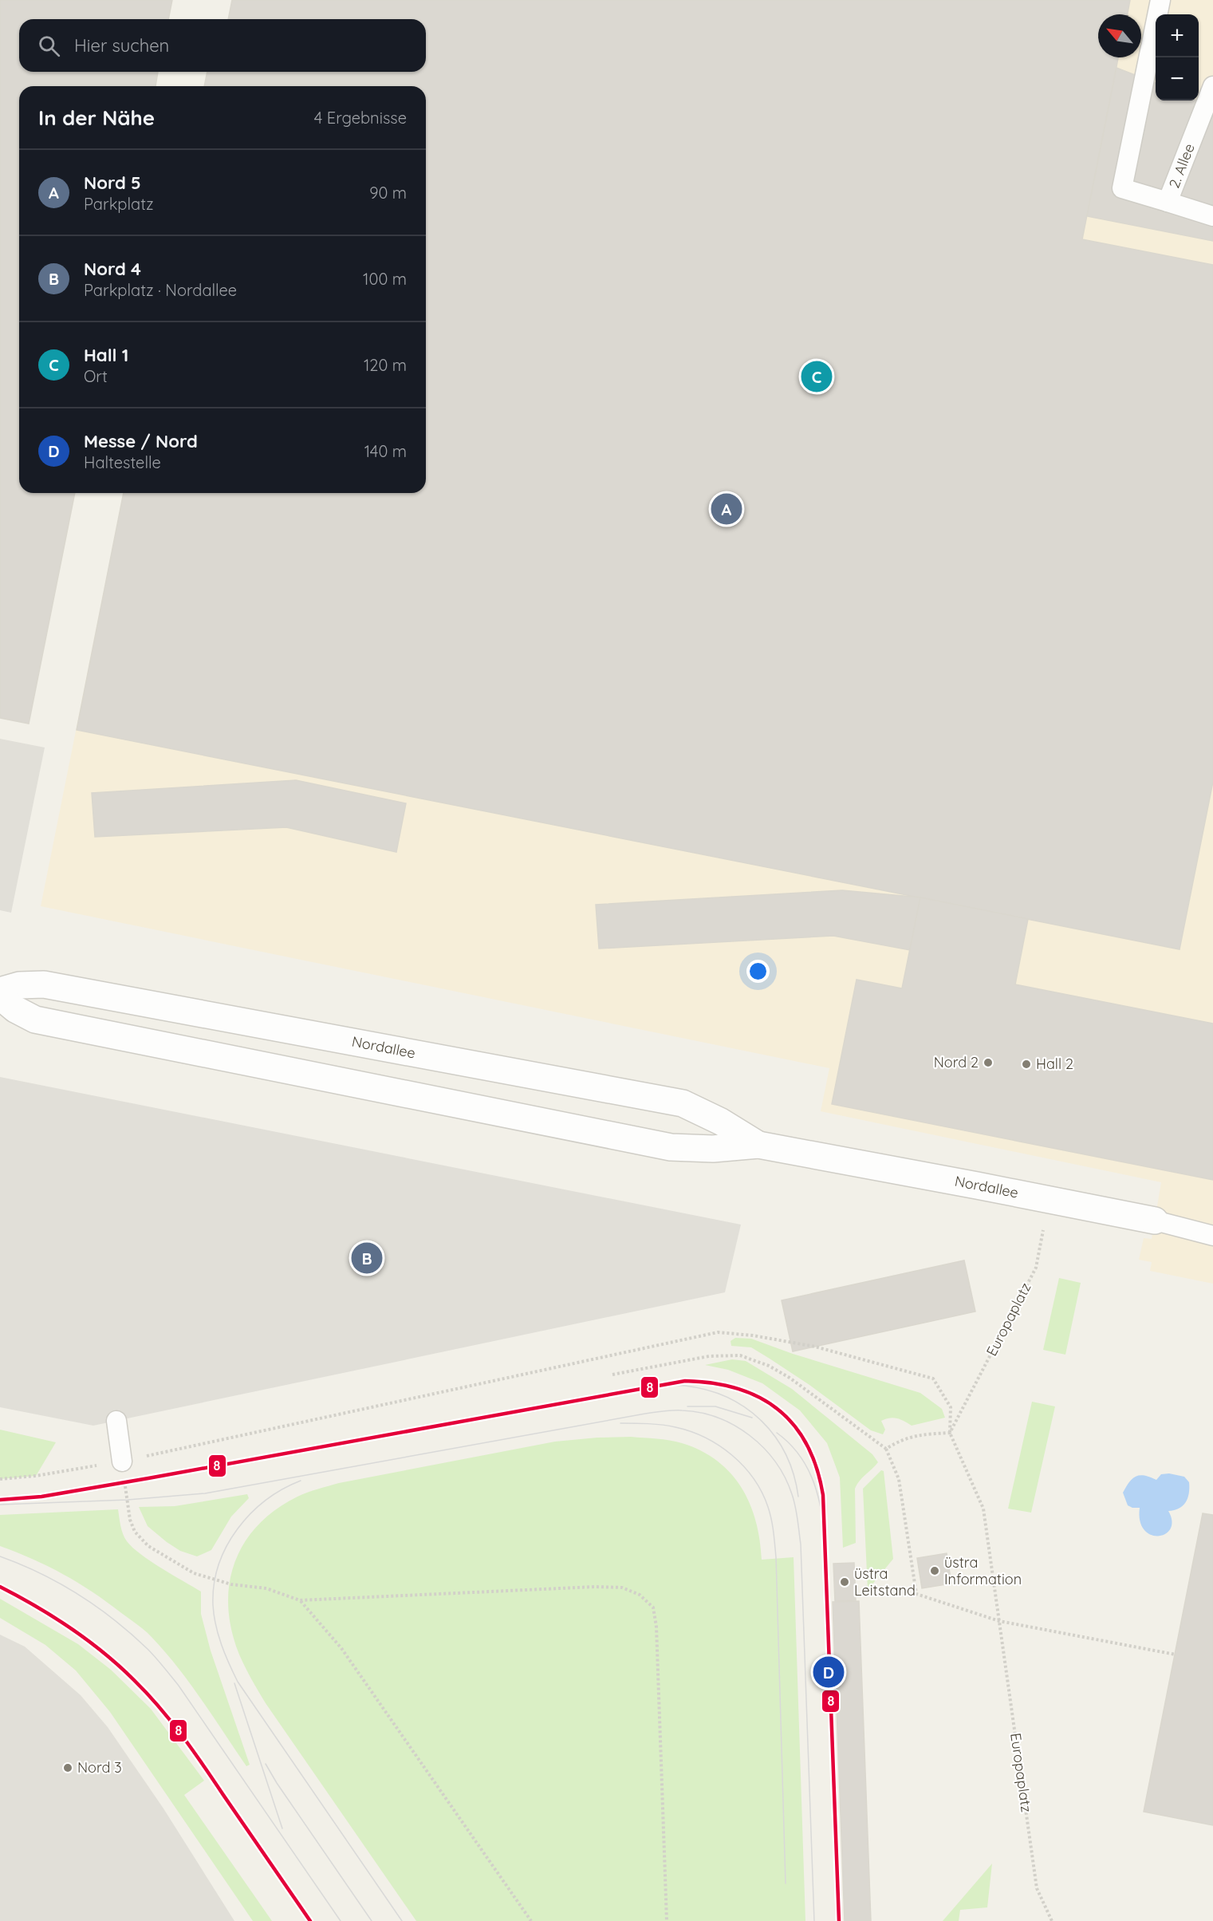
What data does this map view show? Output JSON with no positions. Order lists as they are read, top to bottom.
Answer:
{
  "streets": {
    "street": ["Nordallee"],
    "lane": ["2. Allee"],
    "path": ["Europaplatz"]
  },
  "crossings": [
    ["Nordallee", "Europaplatz"]
  ],
  "places": [
    "Nord 2",
    "Hall 2",
    "üstra Information",
    "üstra Leitstand",
    "Nord 3"
  ],
  "lines": ["transit line 8"],
  "north": "top left",
  "page": {
    "map_buttons": ["+", "−"],
    "search": "Hier suchen",
    "heading": ["In der Nähe", "4 Ergebnisse"],
    "list": [
      {
        "mark": "A",
        "name": "Nord 5",
        "note": "Parkplatz",
        "value": "90 m"
      },
      {
        "mark": "B",
        "name": "Nord 4",
        "note": "Parkplatz · Nordallee",
        "value": "100 m"
      },
      {
        "mark": "C",
        "name": "Hall 1",
        "note": "Ort",
        "value": "120 m"
      },
      {
        "mark": "D",
        "name": "Messe / Nord",
        "note": "Haltestelle",
        "value": "140 m"
      }
    ],
    "pins": [
      "C",
      "A",
      "B",
      "D"
    ]
  }
}
